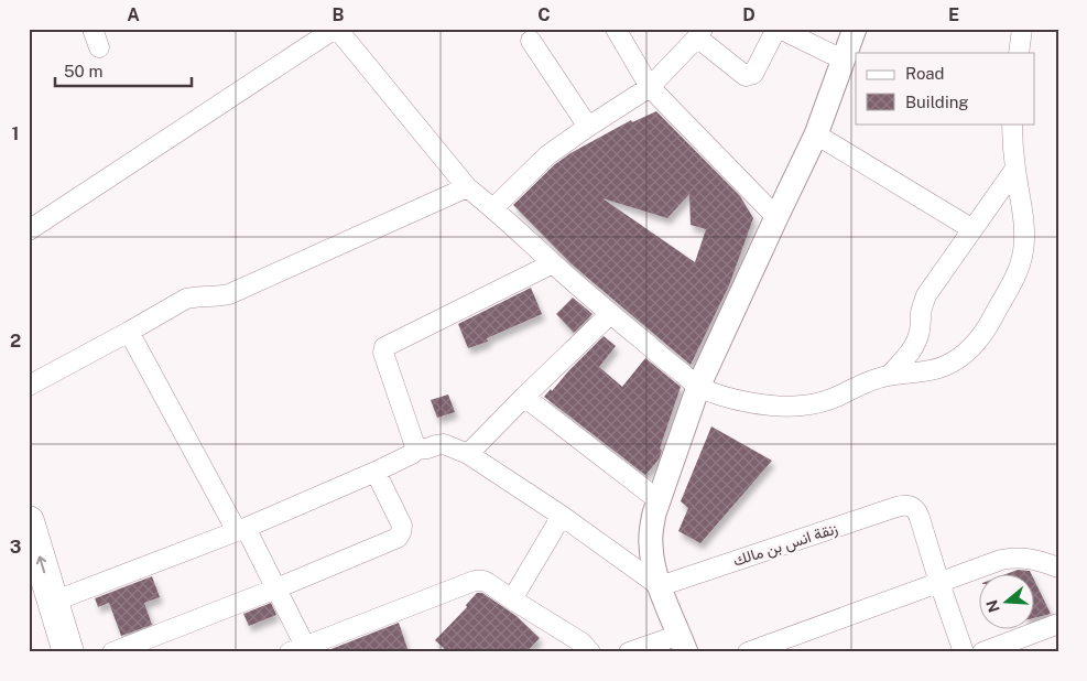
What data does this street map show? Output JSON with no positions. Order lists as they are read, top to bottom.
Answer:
{
  "streets": {
    "street": ["زنقة انس بن مالك"]
  },
  "legend": ["Road", "Building"],
  "scale_bar": "50 m",
  "north": "left",
  "grid": {
    "columns": [
      "A",
      "B",
      "C",
      "D",
      "E"
    ],
    "rows": ["1", "2", "3"]
  }
}
